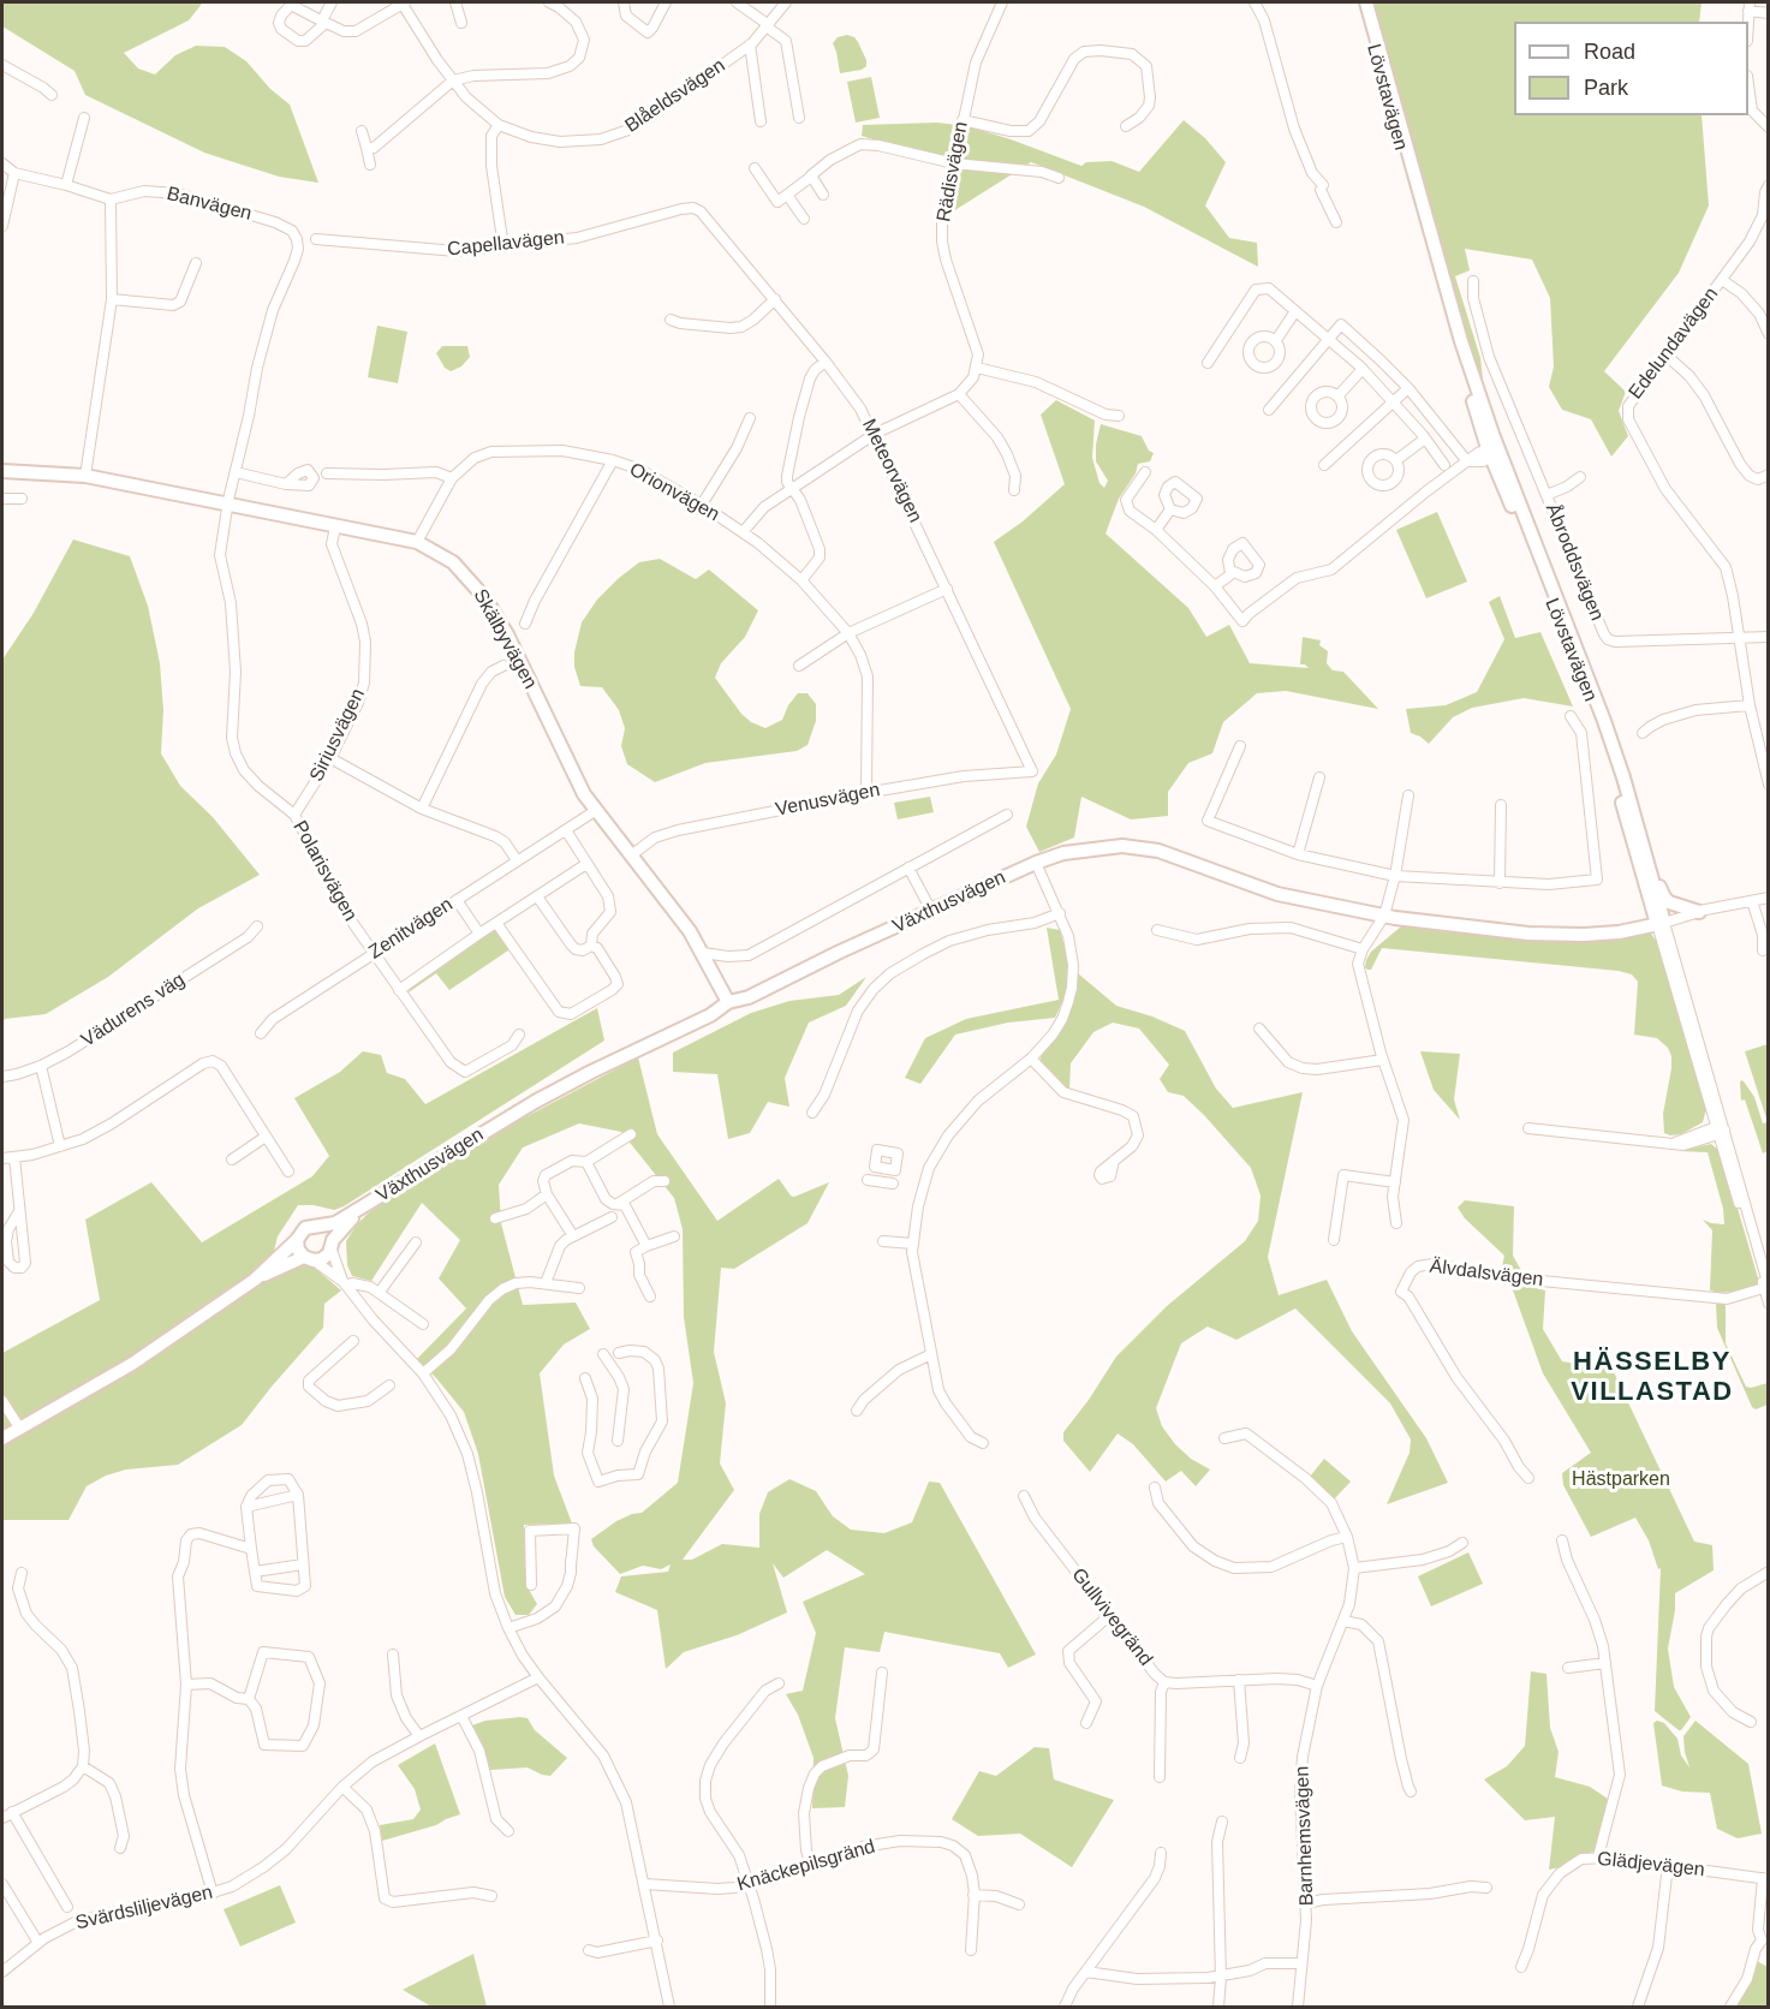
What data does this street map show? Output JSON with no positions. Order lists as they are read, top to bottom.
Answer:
{
  "streets": {
    "street": [
      "Blåeldsvägen",
      "Lövstavägen",
      "Rädisvägen",
      "Banvägen",
      "Capellavägen",
      "Edelundavägen",
      "Meteorvägen",
      "Orionvägen",
      "Åbroddsvägen",
      "Skälbyvägen",
      "Siriusvägen",
      "Venusvägen",
      "Polarisvägen",
      "Växthusvägen",
      "Zenitvägen",
      "Vädurens väg",
      "Älvdalsvägen",
      "Gullvivegränd",
      "Barnhemsvägen",
      "Glädjevägen",
      "Knäckepilsgränd",
      "Svärdsliljevägen"
    ]
  },
  "crossings": [
    ["Lövstavägen", "Växthusvägen"],
    ["Lövstavägen", "Älvdalsvägen"],
    ["Banvägen", "Polarisvägen"],
    ["Capellavägen", "Meteorvägen"],
    ["Edelundavägen", "Åbroddsvägen"],
    ["Meteorvägen", "Venusvägen"],
    ["Orionvägen", "Skälbyvägen"],
    ["Orionvägen", "Venusvägen"],
    ["Skälbyvägen", "Siriusvägen"],
    ["Skälbyvägen", "Venusvägen"],
    ["Skälbyvägen", "Polarisvägen"],
    ["Skälbyvägen", "Växthusvägen"],
    ["Skälbyvägen", "Zenitvägen"],
    ["Siriusvägen", "Polarisvägen"],
    ["Polarisvägen", "Zenitvägen"],
    ["Gullvivegränd", "Barnhemsvägen"]
  ],
  "districts": ["HÄSSELBY VILLASTAD"],
  "parks": ["Hästparken"],
  "legend": ["Road", "Park"]
}
